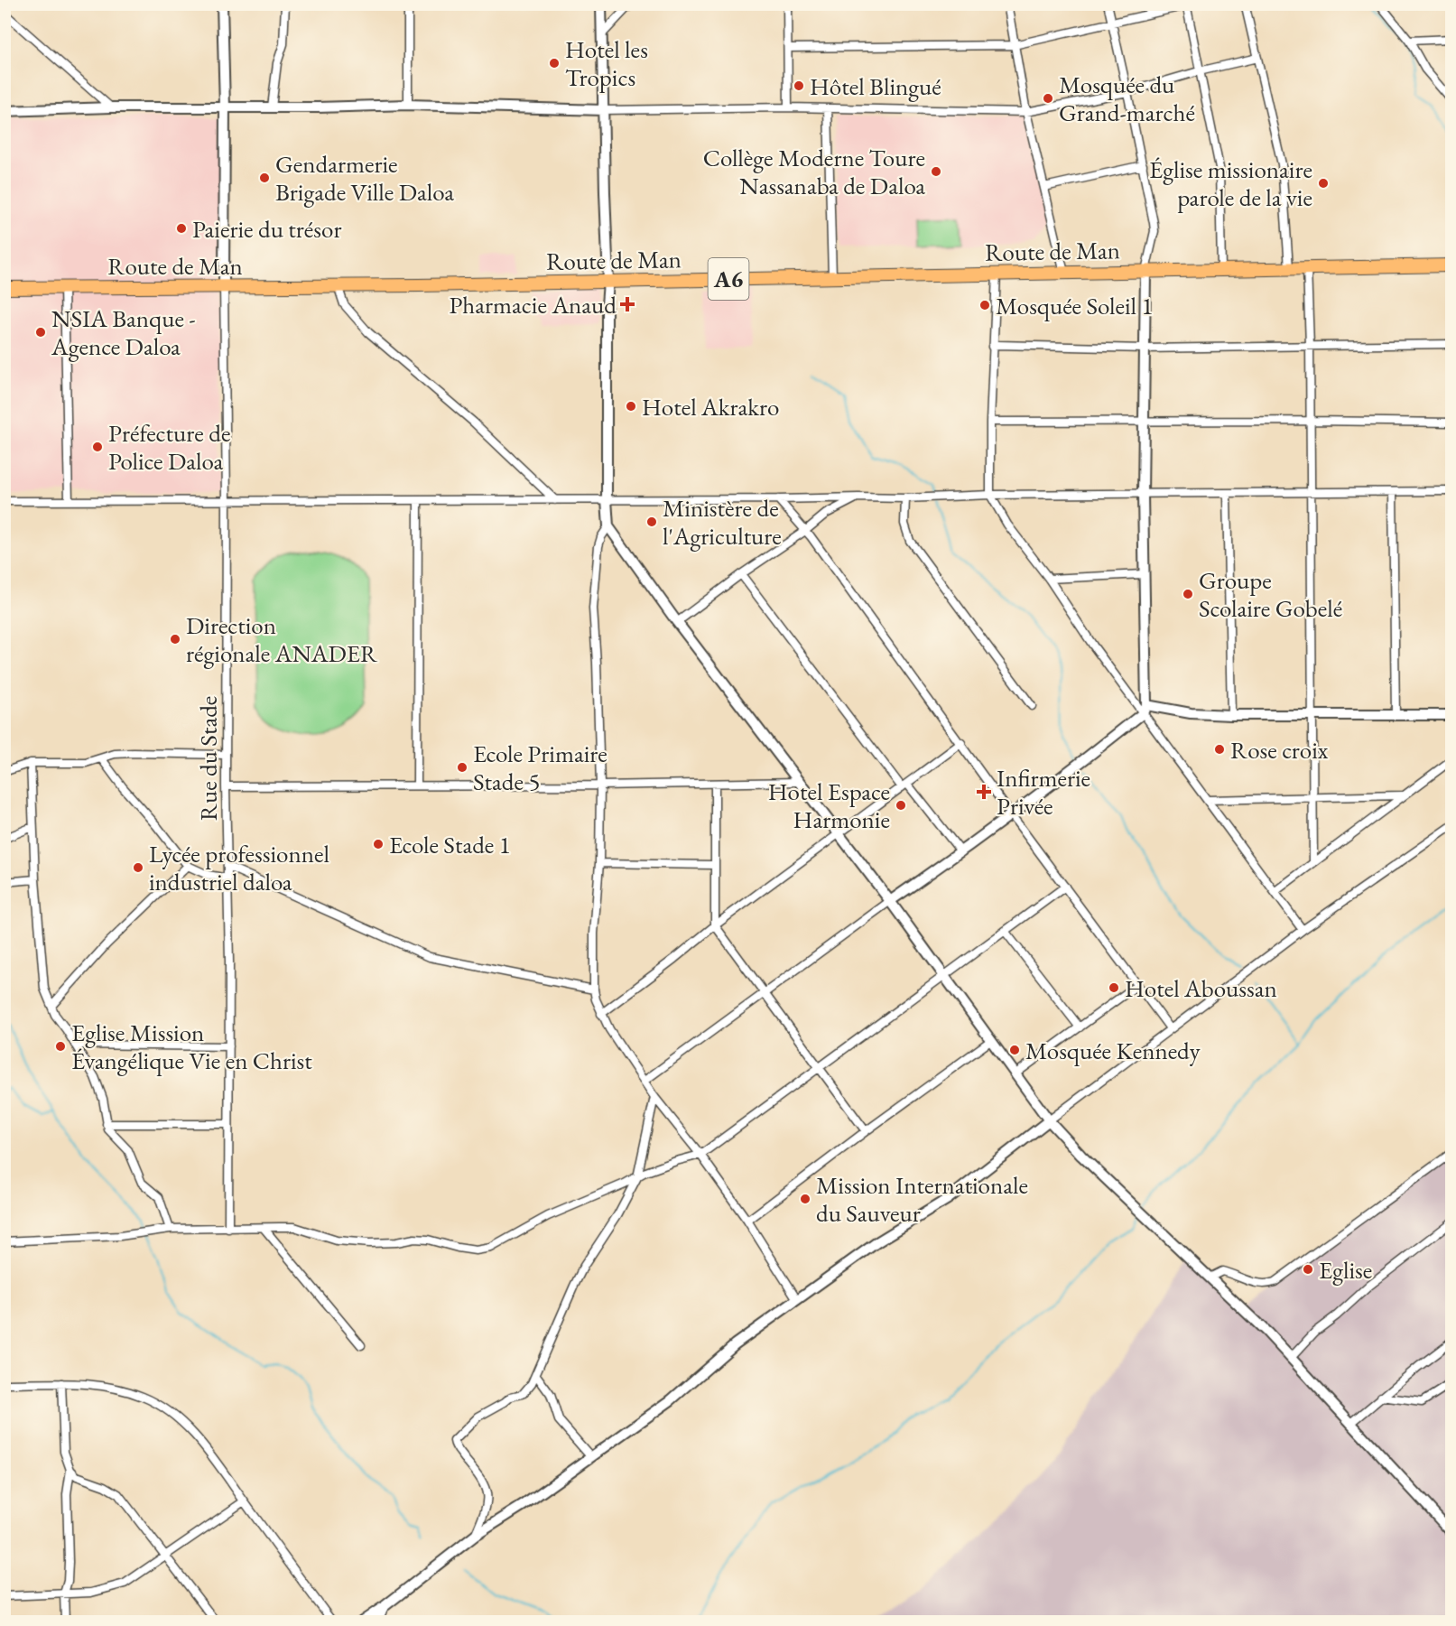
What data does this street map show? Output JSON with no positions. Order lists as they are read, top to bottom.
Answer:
{
  "streets": {
    "highway": ["Route de Man", "A6"],
    "street": ["Rue du Stade"]
  },
  "crossings": [
    ["Route de Man", "Rue du Stade"]
  ],
  "places": {
    "other": [
      "Hotel les Tropics",
      "Hôtel Blingué",
      "Mosquée du Grand-marché",
      "Collège Moderne Toure Nassanaba de Daloa",
      "Gendarmerie Brigade Ville Daloa",
      "Église missionaire parole de la vie",
      "Paierie du trésor",
      "Mosquée Soleil 1",
      "NSIA Banque - Agence Daloa",
      "Hotel Akrakro",
      "Préfecture de Police Daloa",
      "Ministère de l'Agriculture",
      "Groupe Scolaire Gobelé",
      "Direction régionale ANADER",
      "Rose croix",
      "Ecole Primaire Stade 5",
      "Hotel Espace Harmonie",
      "Ecole Stade 1",
      "Lycée professionnel industriel daloa",
      "Hotel Aboussan",
      "Eglise Mission Évangélique Vie en Christ",
      "Mosquée Kennedy",
      "Mission Internationale du Sauveur",
      "Eglise"
    ],
    "health": ["Pharmacie Anaud", "Infirmerie Privée"]
  }
}
